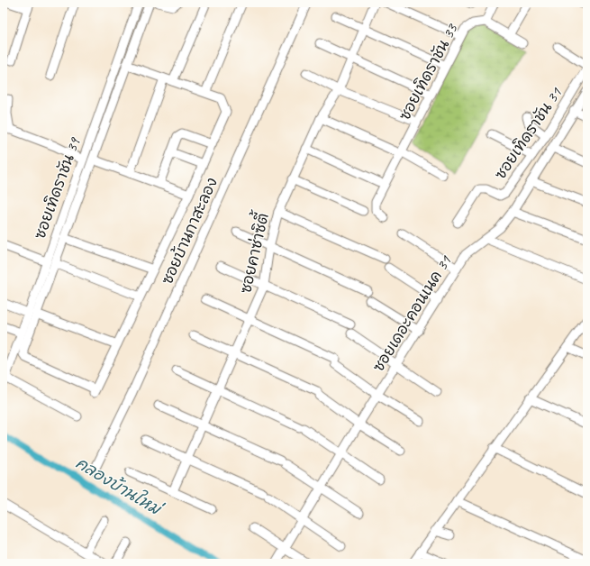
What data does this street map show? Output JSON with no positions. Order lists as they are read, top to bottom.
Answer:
{
  "streets": {
    "street": [
      "ซอยเทิดราชัน 33",
      "ซอยเทิดราชัน 31",
      "ซอยเทิดราชัน 39",
      "ซอยบ้านกาสะลอง",
      "ซอยคาซ่าซิตี้",
      "ซอยเดอะคอนเนค 31"
    ]
  },
  "water": ["คลองบ้านใหม่"]
}
